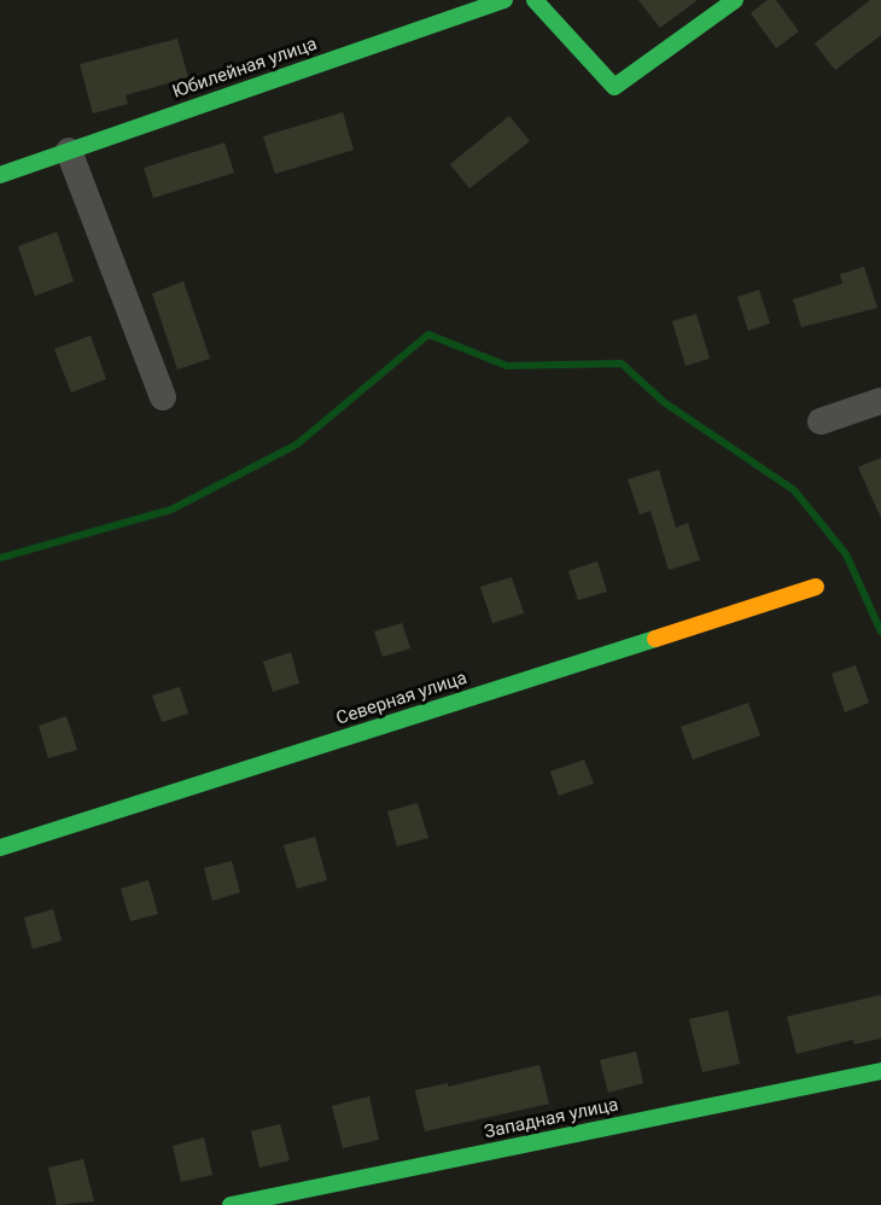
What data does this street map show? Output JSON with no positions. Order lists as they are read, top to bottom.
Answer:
{
  "streets": {
    "street": ["Юбилейная улица", "Северная улица", "Западная улица"]
  }
}
